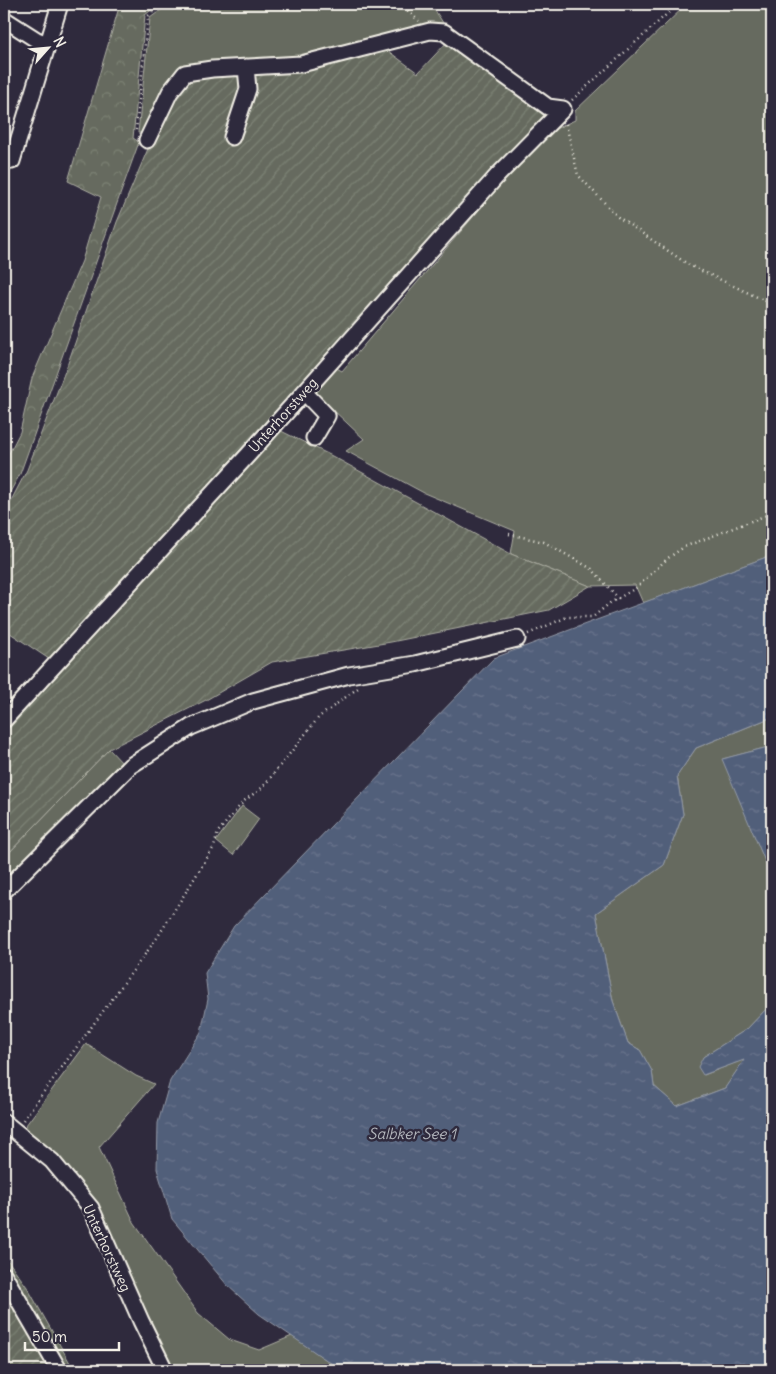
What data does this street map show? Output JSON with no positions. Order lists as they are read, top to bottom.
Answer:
{
  "streets": {
    "street": ["Unterhorstweg"]
  },
  "water": ["Salbker See 1"],
  "scale_bar": "50 m",
  "north": "top right"
}
